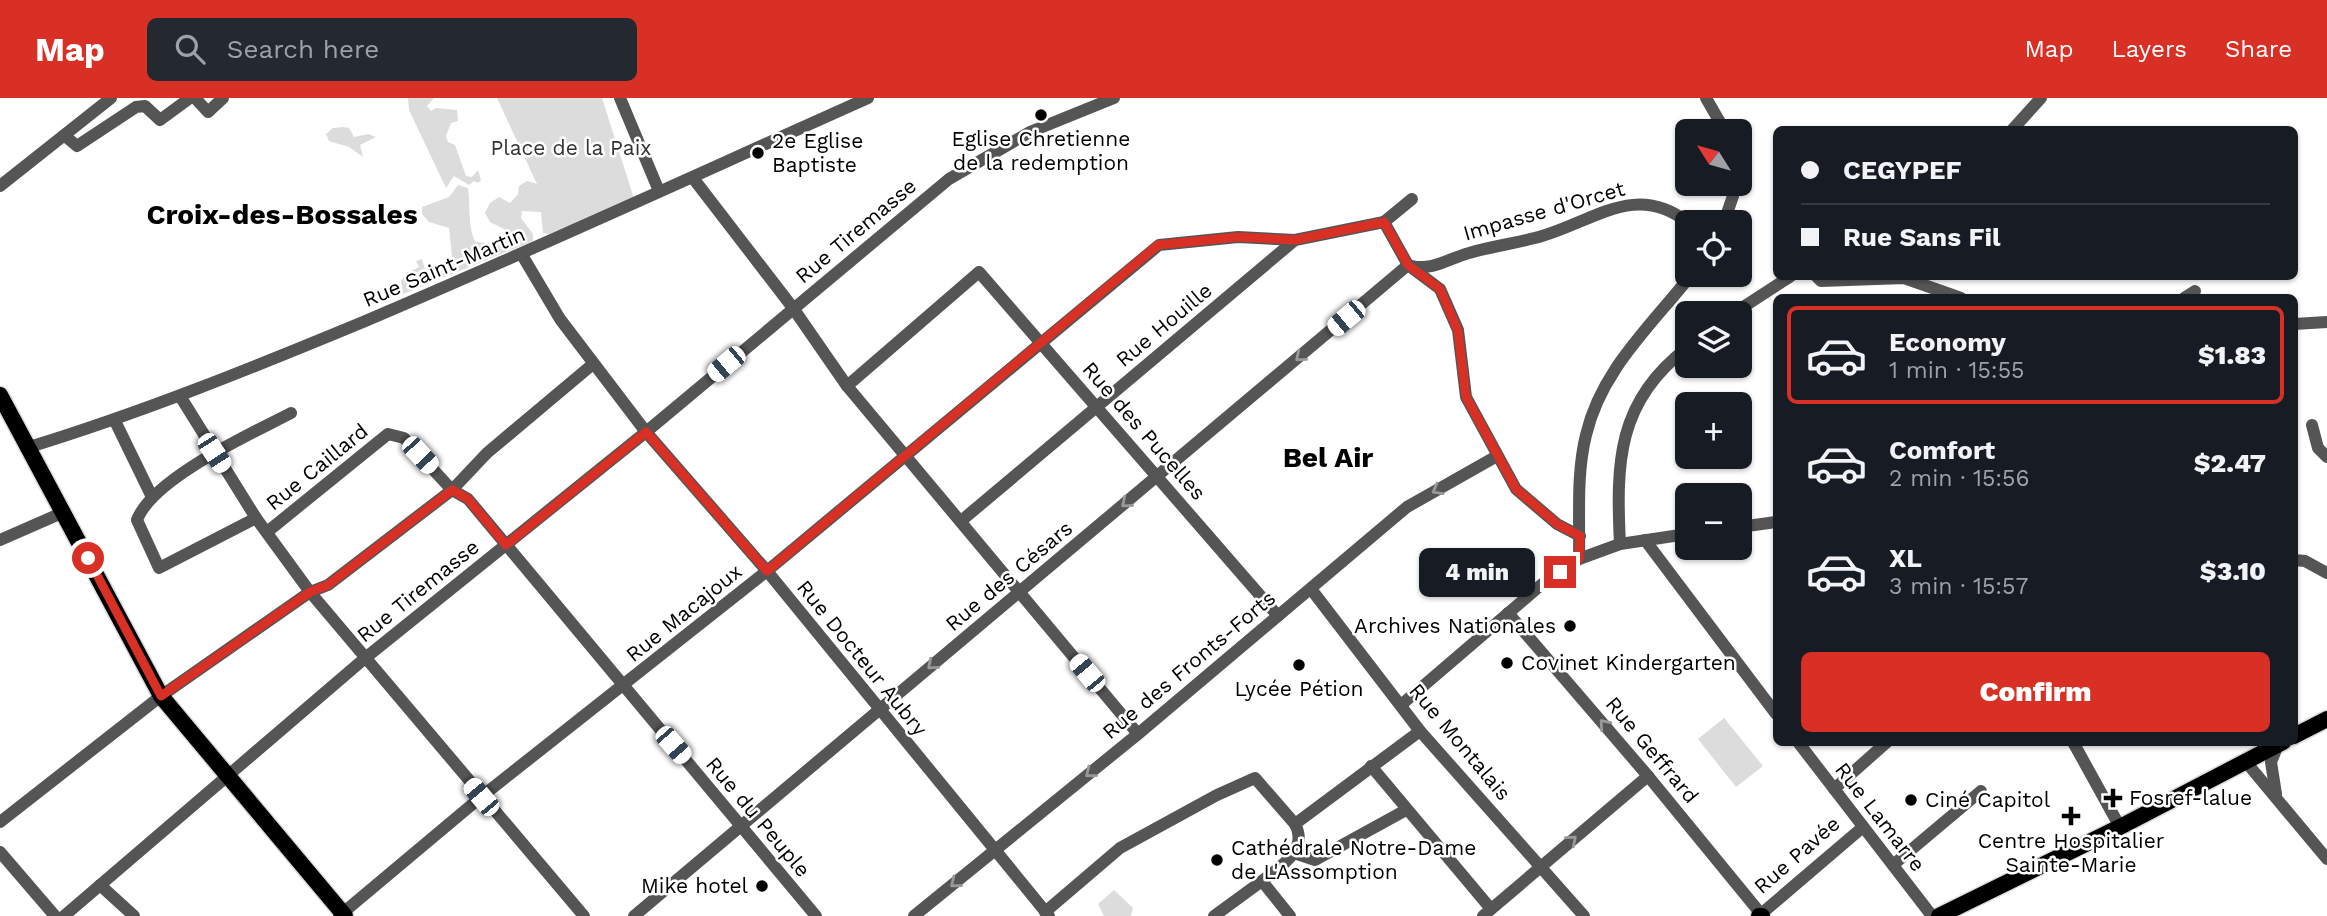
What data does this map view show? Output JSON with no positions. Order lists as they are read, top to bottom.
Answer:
{
  "streets": {
    "street": [
      "Impasse d'Orcet",
      "Rue Tiremasse",
      "Rue Saint-Martin",
      "Rue Houille",
      "Rue des Pucelles",
      "Rue Caillard",
      "Rue des Césars",
      "Rue Macajoux",
      "Rue Docteur Aubry",
      "Rue des Fronts-Forts",
      "Rue Montalais",
      "Rue Geffrard",
      "Rue du Peuple",
      "Rue Lamarre",
      "Rue Pavée"
    ]
  },
  "crossings": [
    ["Impasse d'Orcet", "Rue des Césars"],
    ["Rue Tiremasse", "Rue Docteur Aubry"],
    ["Rue Tiremasse", "Rue du Peuple"],
    ["Rue Saint-Martin", "Rue Docteur Aubry"],
    ["Rue Houille", "Rue des Pucelles"],
    ["Rue Houille", "Rue Macajoux"],
    ["Rue des Pucelles", "Rue des Césars"],
    ["Rue des Pucelles", "Rue Macajoux"],
    ["Rue des Pucelles", "Rue des Fronts-Forts"],
    ["Rue Caillard", "Rue du Peuple"],
    ["Rue des Césars", "Rue Docteur Aubry"],
    ["Rue des Césars", "Rue du Peuple"],
    ["Rue Macajoux", "Rue Docteur Aubry"],
    ["Rue Macajoux", "Rue du Peuple"],
    ["Rue Docteur Aubry", "Rue des Fronts-Forts"],
    ["Rue des Fronts-Forts", "Rue Montalais"],
    ["Rue Geffrard", "Rue Pavée"],
    ["Rue Lamarre", "Rue Pavée"]
  ],
  "one_way": ["Rue des Césars", "Rue des Fronts-Forts", "Rue Geffrard"],
  "districts": ["Croix-des-Bossales", "Bel Air"],
  "parks": ["Place de la Paix"],
  "places": {
    "other": [
      "Eglise Chretienne de la redemption",
      "2e Eglise Baptiste",
      "Archives Nationales",
      "Covinet Kindergarten",
      "Lycée Pétion",
      "Ciné Capitol",
      "Cathédrale Notre-Dame de L'Assomption",
      "Mike hotel"
    ],
    "health": ["Fosref-lalue", "Centre Hospitalier Sainte-Marie"]
  },
  "north": "top left",
  "page": {
    "header": "Map",
    "search": "Search here",
    "nav": ["Map", "Layers", "Share"],
    "map_buttons": ["+", "−"],
    "banner": ["CEGYPEF", "Rue Sans Fil"],
    "list": [
      {
        "name": "Economy",
        "note": "1 min · 15:55",
        "value": "$1.83"
      },
      {
        "name": "Comfort",
        "note": "2 min · 15:56",
        "value": "$2.47"
      },
      {
        "name": "XL",
        "note": "3 min · 15:57",
        "value": "$3.10"
      }
    ],
    "bubble": "4 min",
    "buttons": "Confirm"
  }
}
